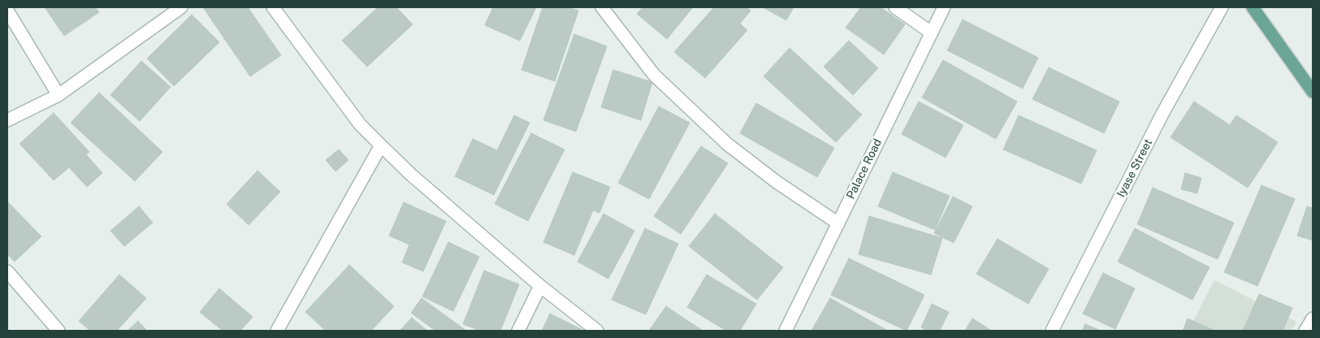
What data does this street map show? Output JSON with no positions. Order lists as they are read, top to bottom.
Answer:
{
  "streets": {
    "street": ["Iyase Street", "Palace Road"]
  }
}
